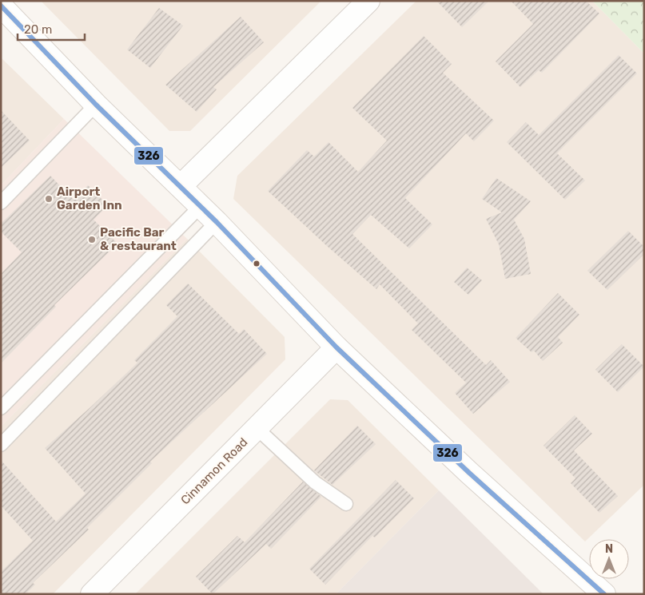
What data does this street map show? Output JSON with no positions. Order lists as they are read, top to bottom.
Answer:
{
  "streets": {
    "main road": ["Cinnamon Road"]
  },
  "places": ["Airport Garden Inn", "Pacific Bar & restaurant"],
  "lines": ["transit line 326"],
  "scale_bar": "20 m",
  "north": "top"
}
